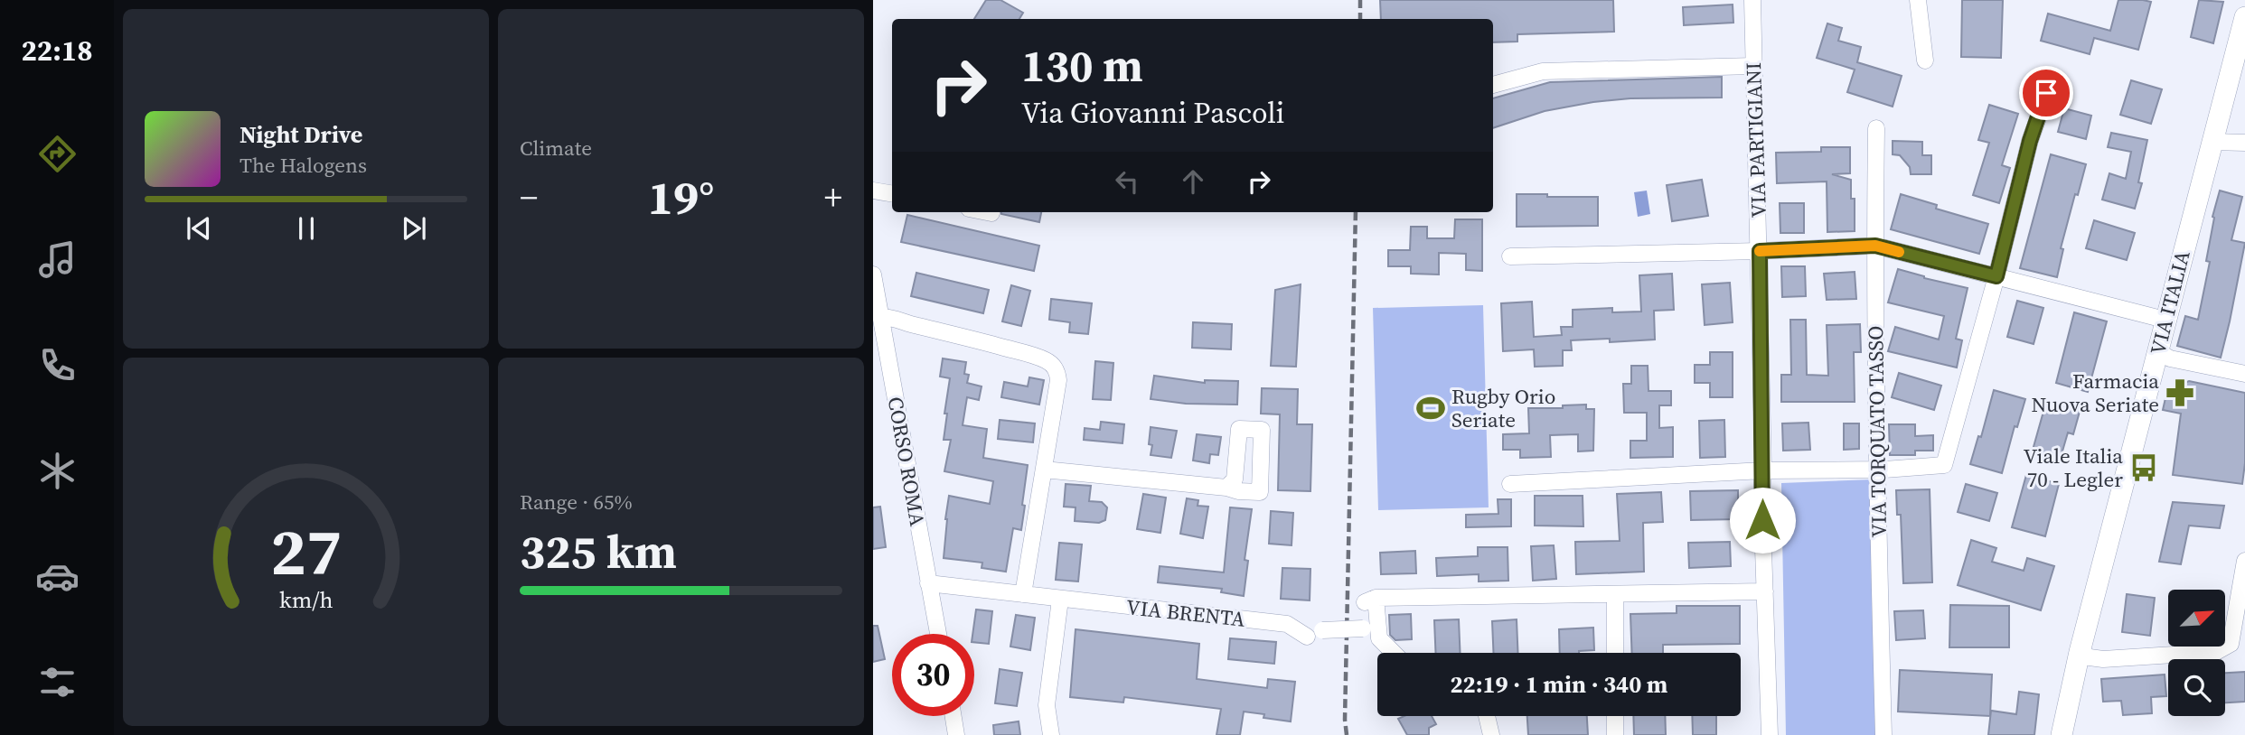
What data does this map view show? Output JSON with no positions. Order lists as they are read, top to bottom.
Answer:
{
  "streets": {
    "main road": ["VIA ITALIA"],
    "street": [
      "VIA PARTIGIANI",
      "VIA TORQUATO TASSO",
      "CORSO ROMA",
      "VIA BRENTA"
    ]
  },
  "crossings": [
    ["CORSO ROMA", "VIA BRENTA"]
  ],
  "places": {
    "pharmacy": ["Farmacia Nuova Seriate"],
    "sports": ["Rugby Orio Seriate"],
    "bus stop": ["Viale Italia 70 - Legler"]
  },
  "north": "top right",
  "page": {
    "tabs": "22:18",
    "tile": [
      "Climate",
      ["Range · 65%", "325 km"]
    ],
    "turn": ["130 m", "Via Giovanni Pascoli"],
    "song": ["Night Drive", "The Halogens"],
    "heat": ["−", "19°", "+"],
    "limit": "30",
    "trip": "22:19 · 1 min · 340 m",
    "gauge": ["27", "km/h"]
  }
}
